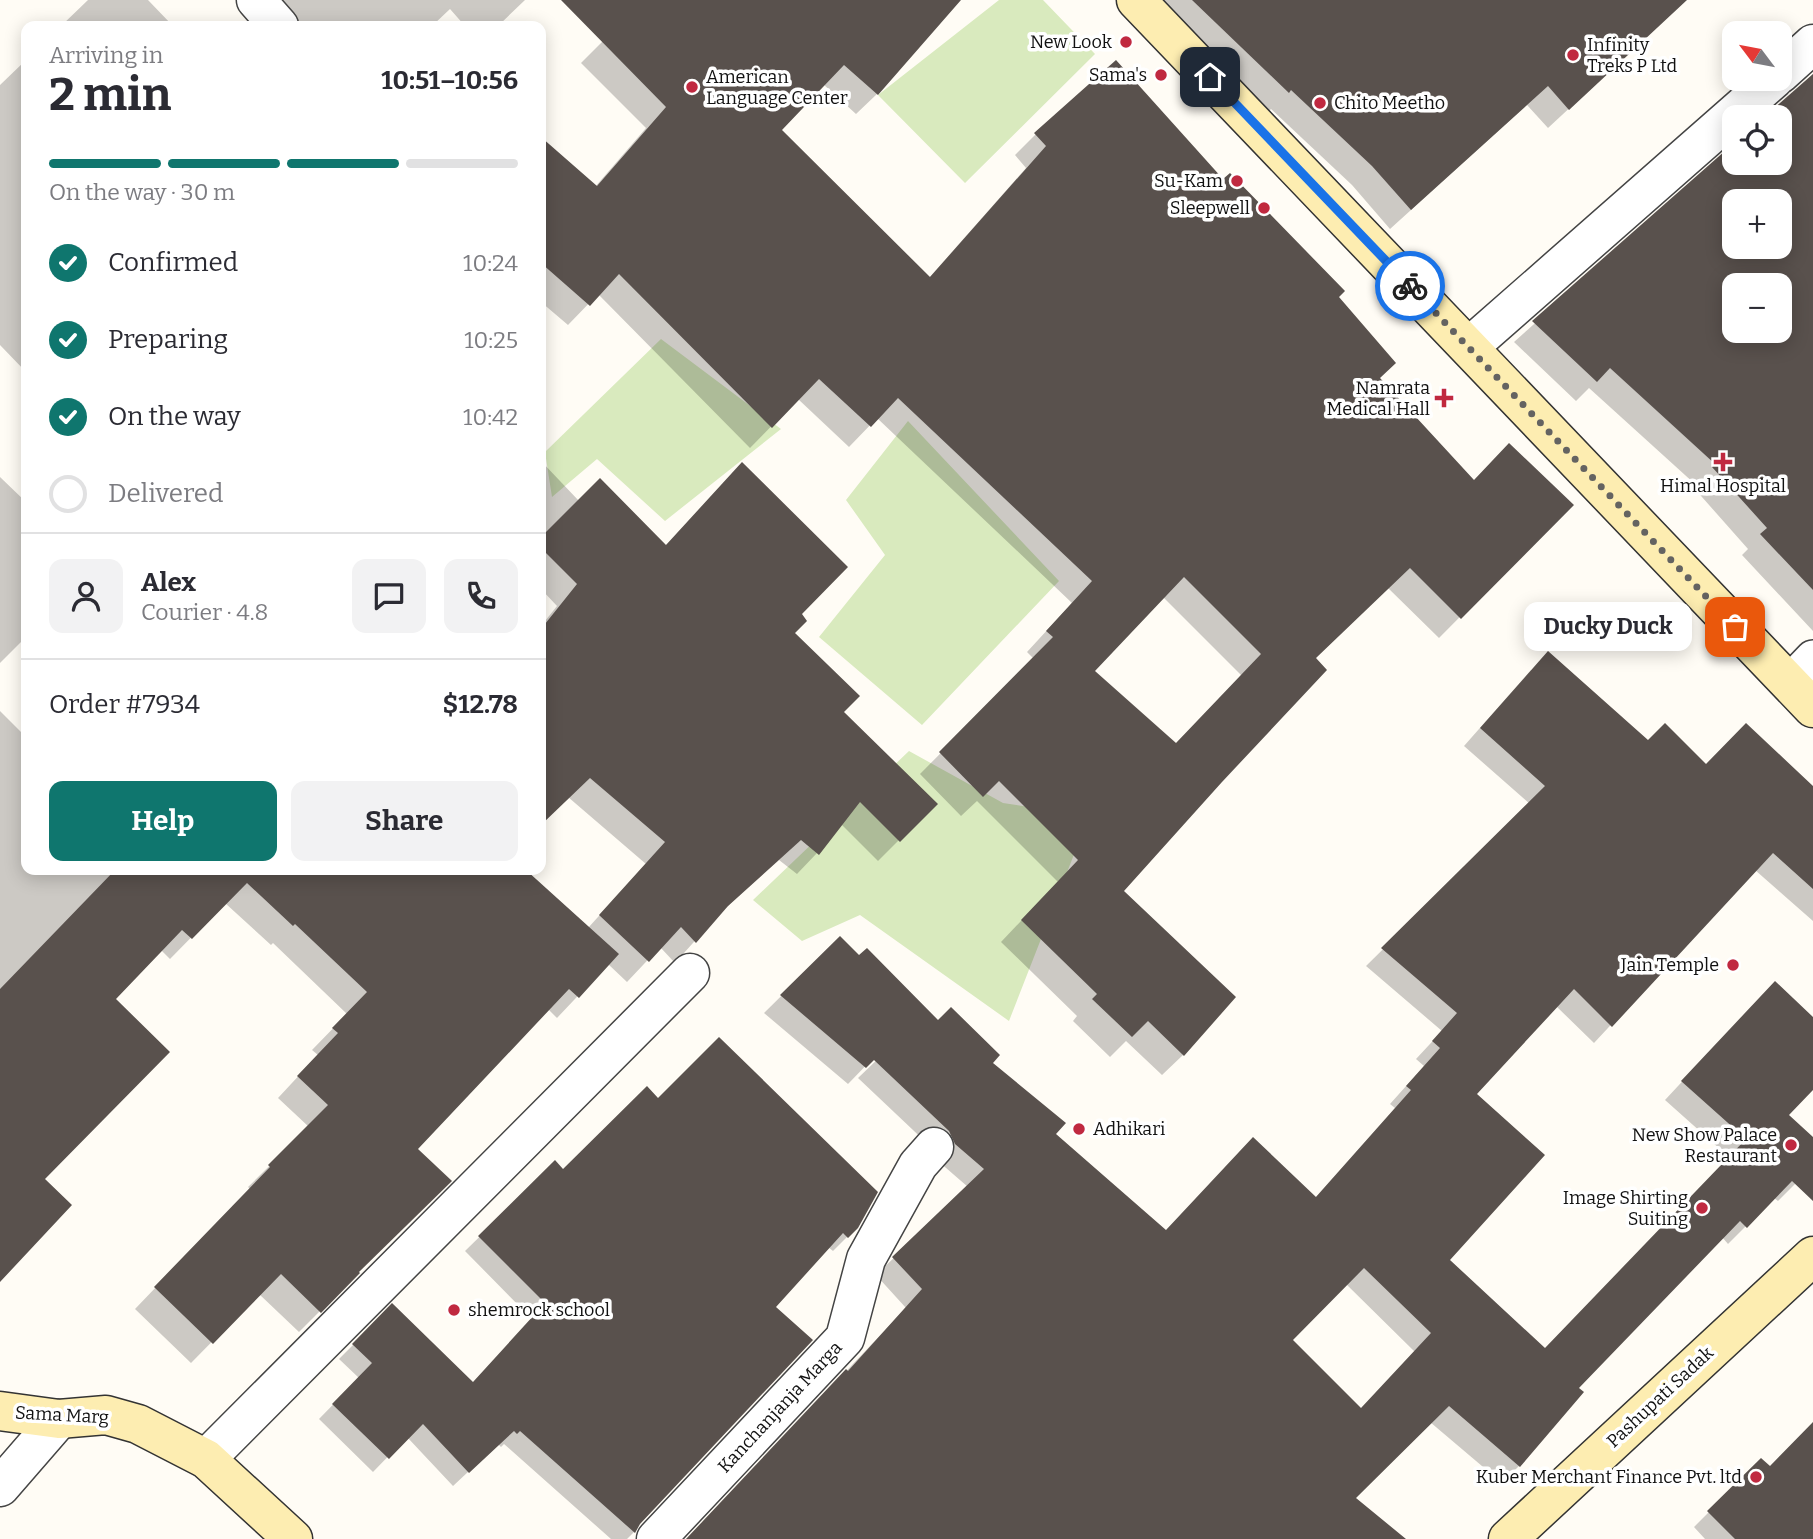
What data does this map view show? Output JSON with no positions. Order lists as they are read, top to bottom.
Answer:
{
  "streets": {
    "main road": ["Pashupati Sadak", "Sama Marg"],
    "street": ["Kanchanjanja Marga"]
  },
  "places": {
    "other": [
      "New Look",
      "Infinity Treks P Ltd",
      "Sama's",
      "American Language Center",
      "Chito Meetho",
      "Su-Kam",
      "Sleepwell",
      "Ducky Duck",
      "Jain Temple",
      "Adhikari",
      "New Show Palace Restaurant",
      "Image Shirting Suiting",
      "shemrock school",
      "Kuber Merchant Finance Pvt. ltd"
    ],
    "health": ["Namrata Medical Hall", "Himal Hospital"]
  },
  "north": "top left",
  "page": {
    "map_buttons": ["+", "−"],
    "heading": ["2 min", "Arriving in", "10:51–10:56"],
    "panel": [
      "Alex",
      "Courier · 4.8",
      "Order #7934",
      "$12.78"
    ],
    "bar": "On the way · 30 m",
    "list": [
      ["Confirmed", "10:24"],
      ["Preparing", "10:25"],
      ["On the way", "10:42"],
      "Delivered"
    ],
    "bubble": "Ducky Duck",
    "buttons": ["Help", "Share"]
  }
}
